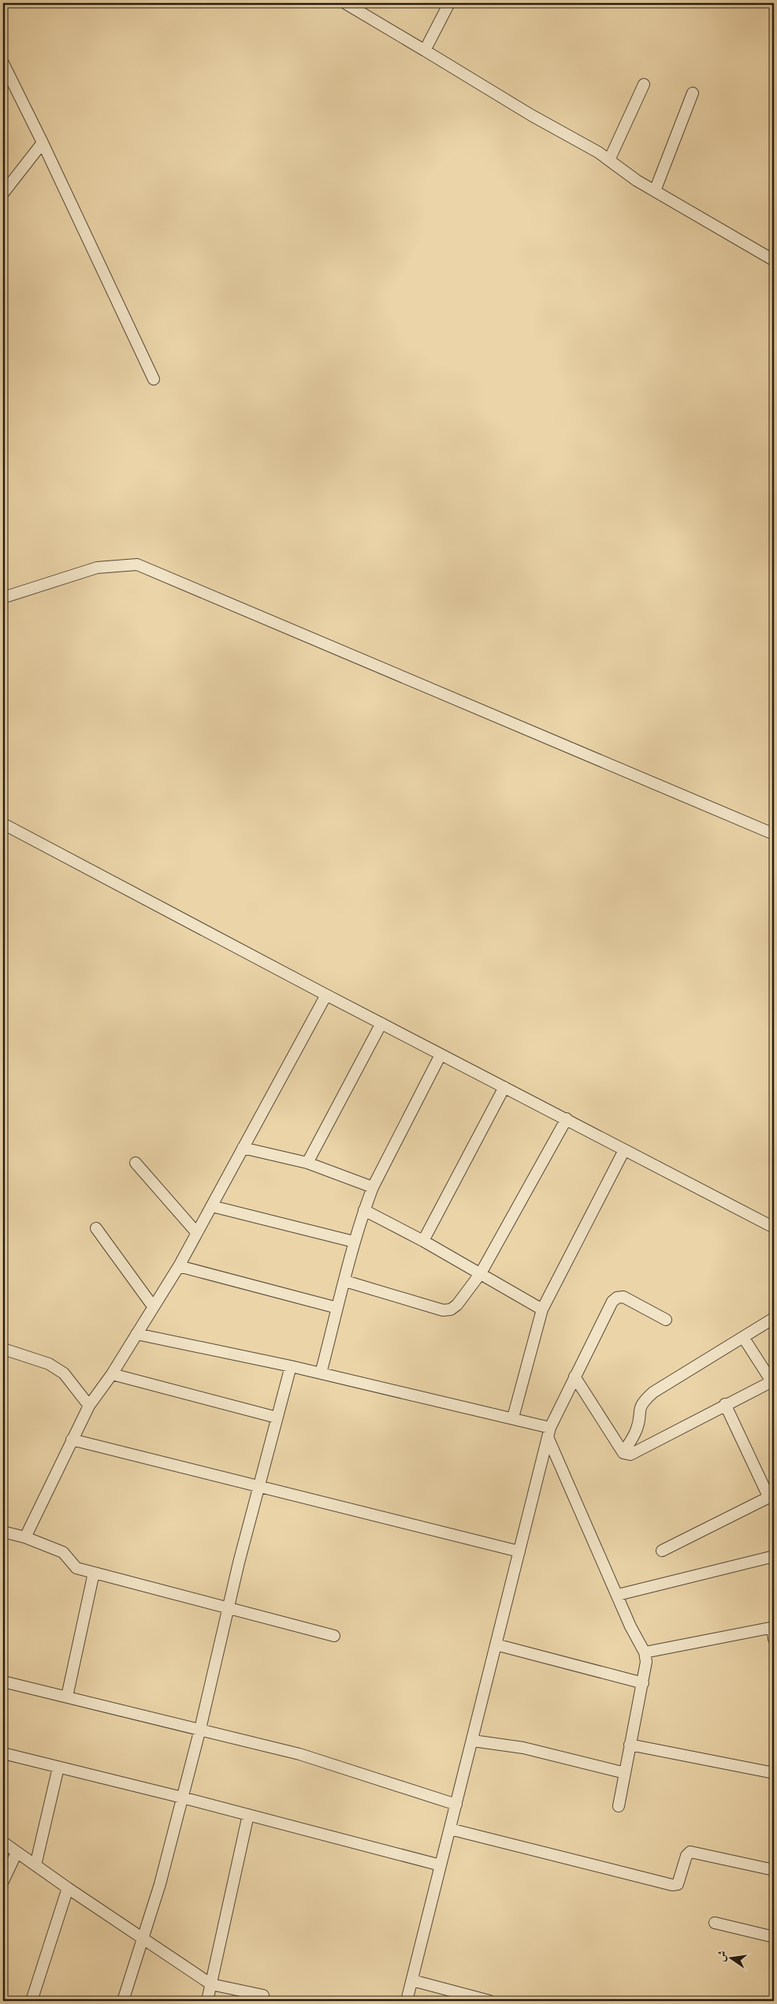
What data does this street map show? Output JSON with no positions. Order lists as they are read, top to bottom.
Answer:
{
  "north": "left"
}
